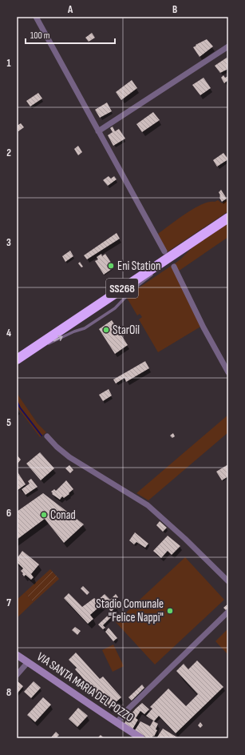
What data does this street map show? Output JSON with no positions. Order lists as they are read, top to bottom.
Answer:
{
  "streets": {
    "highway": ["SS268"],
    "street": ["VIA SANTA MARIA DEL POZZO"]
  },
  "places": [
    "Eni Station",
    "StarOil",
    "Conad",
    "Stadio Comunale \"Felice Nappi\""
  ],
  "scale_bar": "100 m",
  "grid": {
    "columns": ["A", "B"],
    "rows": [
      "1",
      "2",
      "3",
      "4",
      "5",
      "6",
      "7",
      "8"
    ]
  }
}
